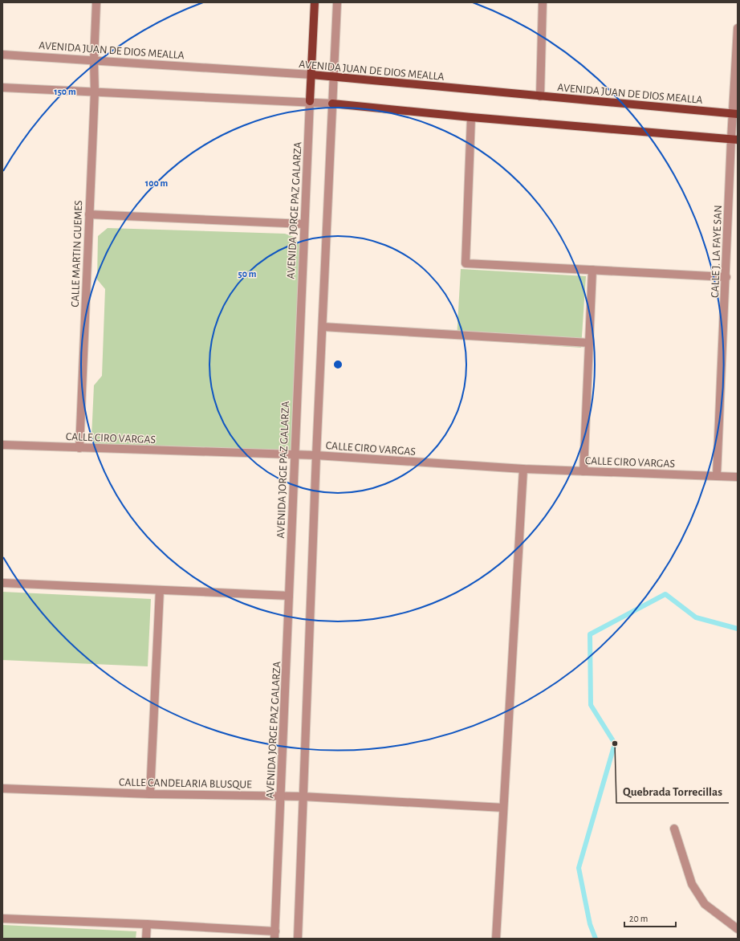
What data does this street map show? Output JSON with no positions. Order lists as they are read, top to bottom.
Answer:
{
  "streets": {
    "main road": ["AVENIDA JUAN DE DIOS MEALLA", "AVENIDA JORGE PAZ GALARZA"],
    "street": [
      "CALLE J. LA FAYE SAN",
      "CALLE MARTIN GUEMES",
      "CALLE CIRO VARGAS",
      "CALLE CANDELARIA BLUSQUE"
    ]
  },
  "crossings": [
    ["AVENIDA JUAN DE DIOS MEALLA", "AVENIDA JORGE PAZ GALARZA"],
    ["AVENIDA JUAN DE DIOS MEALLA", "CALLE J. LA FAYE SAN"],
    ["AVENIDA JUAN DE DIOS MEALLA", "CALLE MARTIN GUEMES"],
    ["AVENIDA JORGE PAZ GALARZA", "CALLE CIRO VARGAS"],
    ["AVENIDA JORGE PAZ GALARZA", "CALLE CANDELARIA BLUSQUE"],
    ["CALLE J. LA FAYE SAN", "CALLE CIRO VARGAS"],
    ["CALLE MARTIN GUEMES", "CALLE CIRO VARGAS"]
  ],
  "places": ["Quebrada Torrecillas"],
  "scale_bar": "20 m",
  "rings": ["150 m", "100 m", "50 m"]
}
